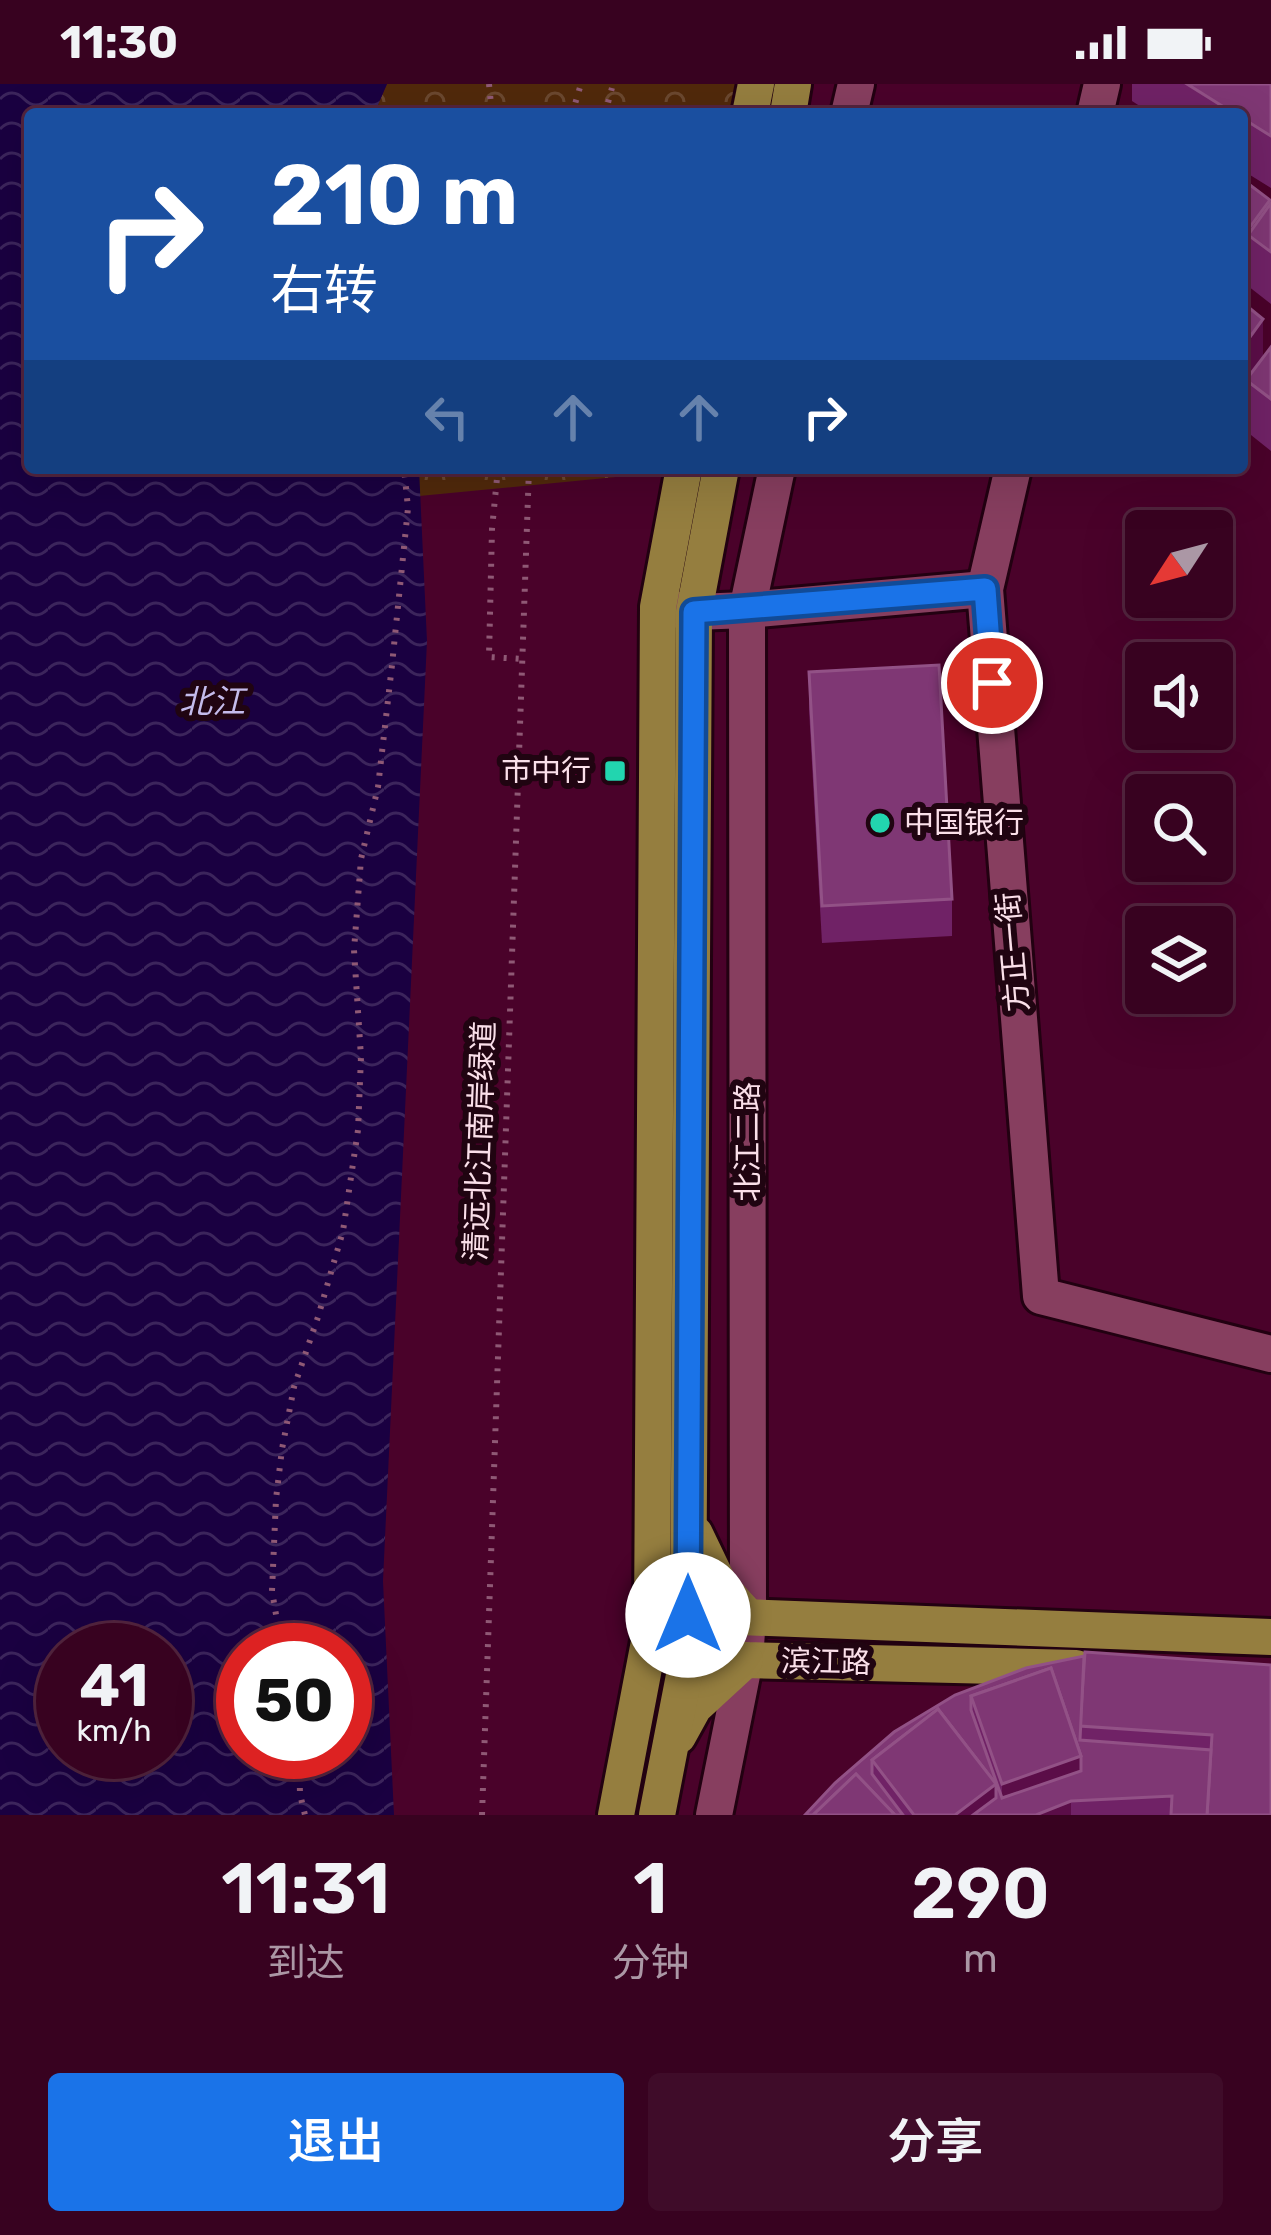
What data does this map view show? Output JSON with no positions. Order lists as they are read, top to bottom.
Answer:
{
  "streets": {
    "main road": ["北江二路", "滨江路"],
    "street": ["方正一街"],
    "path": ["清远北江南岸绿道"]
  },
  "crossings": [
    ["北江二路", "滨江路"]
  ],
  "water": ["北江"],
  "places": {
    "transit": ["市中行"],
    "other": ["中国银行"]
  },
  "north": "bottom left",
  "page": {
    "status": "11:30",
    "turn": ["210 m", "右转"],
    "speed": "41 km/h",
    "limit": "50",
    "eta": [
      "11:31",
      "到达",
      "1",
      "分钟",
      "290",
      "m"
    ],
    "buttons": ["退出", "分享"]
  }
}
